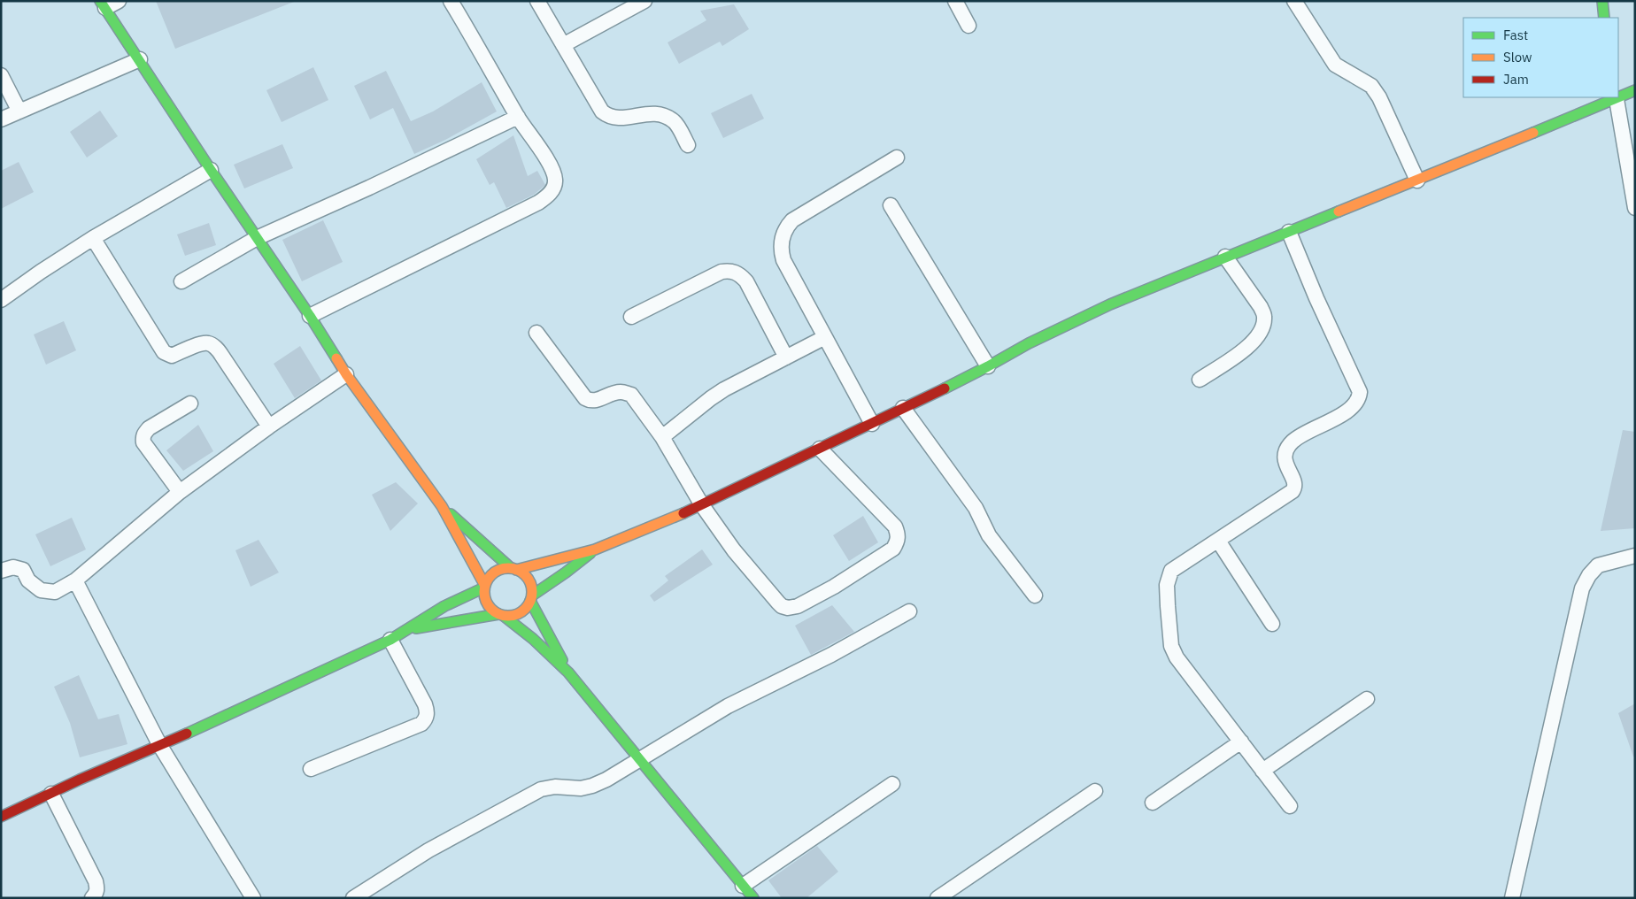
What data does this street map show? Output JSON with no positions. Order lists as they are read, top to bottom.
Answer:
{
  "legend": ["Fast", "Slow", "Jam"]
}
